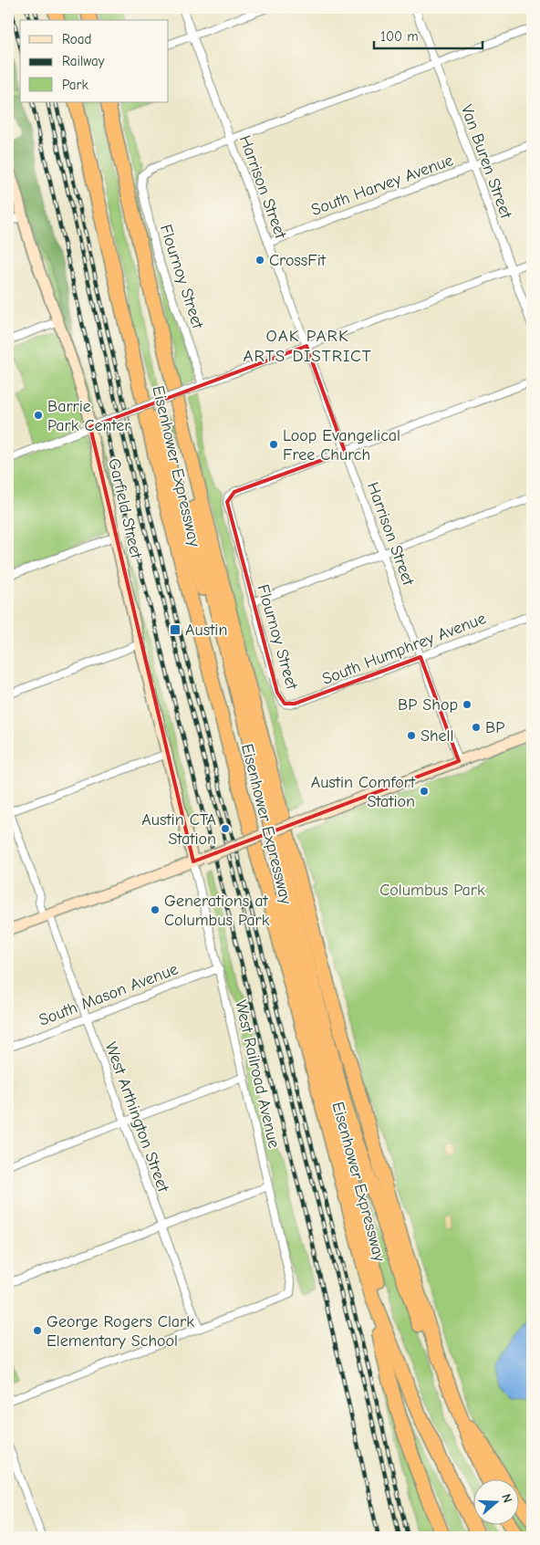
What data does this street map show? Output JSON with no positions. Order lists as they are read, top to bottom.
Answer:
{
  "streets": {
    "highway": ["Eisenhower Expressway"],
    "street": [
      "Van Buren Street",
      "South Harvey Avenue",
      "Harrison Street",
      "Flournoy Street",
      "Garfield Street",
      "South Humphrey Avenue",
      "South Mason Avenue",
      "West Railroad Avenue",
      "West Arthington Street"
    ]
  },
  "crossings": [
    ["Van Buren Street", "South Harvey Avenue"],
    ["South Harvey Avenue", "Harrison Street"],
    ["Harrison Street", "Flournoy Street"],
    ["Harrison Street", "South Humphrey Avenue"],
    ["Flournoy Street", "South Humphrey Avenue"],
    ["Garfield Street", "West Railroad Avenue"],
    ["South Mason Avenue", "West Railroad Avenue"],
    ["South Mason Avenue", "West Arthington Street"],
    ["West Railroad Avenue", "West Arthington Street"]
  ],
  "districts": ["OAK PARK ARTS DISTRICT"],
  "parks": ["Columbus Park"],
  "places": {
    "other": [
      "CrossFit",
      "Barrie Park Center",
      "Loop Evangelical Free Church",
      "BP Shop",
      "BP",
      "Shell",
      "Austin Comfort Station",
      "Austin CTA Station",
      "Generations at Columbus Park",
      "George Rogers Clark Elementary School"
    ],
    "transit": ["Austin"]
  },
  "legend": ["Road", "Railway", "Park"],
  "scale_bar": "100 m",
  "north": "right"
}
